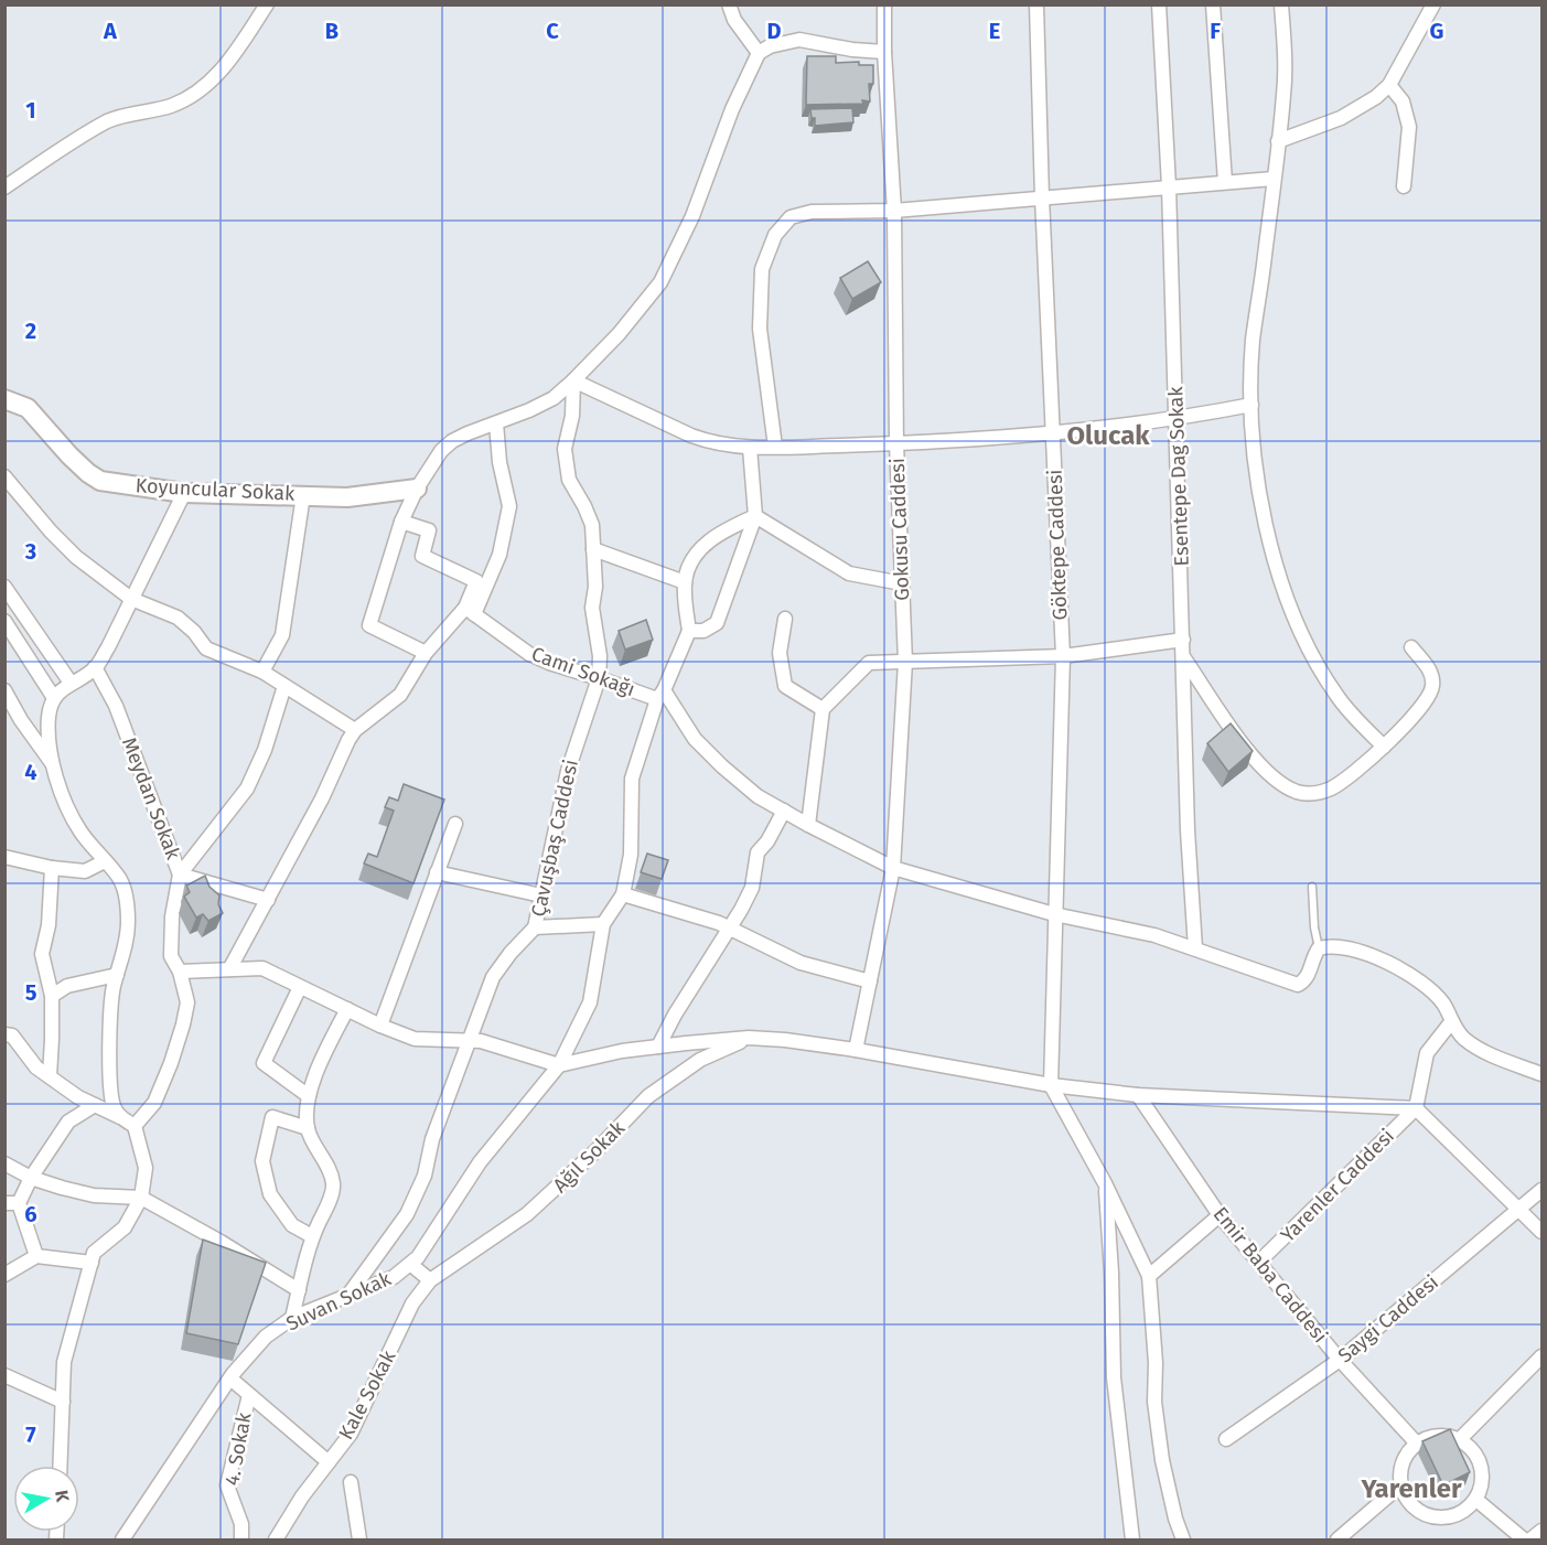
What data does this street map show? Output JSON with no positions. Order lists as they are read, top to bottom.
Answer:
{
  "streets": {
    "street": [
      "Esentepe Dag Sokak",
      "Koyuncular Sokak",
      "Gokusu Caddesi",
      "Göktepe Caddesi",
      "Cami Sokağı",
      "Meydan Sokak",
      "Çavuşbaş Caddesi",
      "Ağıl Sokak",
      "Yarenler Caddesi",
      "Emir Baba Caddesi",
      "Suvan Sokak",
      "Saygi Caddesi",
      "Kale Sokak",
      "4. Sokak"
    ]
  },
  "crossings": [
    ["Cami Sokağı", "Çavuşbaş Caddesi"],
    ["Çavuşbaş Caddesi", "Suvan Sokak"],
    ["Ağıl Sokak", "Kale Sokak"],
    ["Yarenler Caddesi", "Emir Baba Caddesi"],
    ["Emir Baba Caddesi", "Saygi Caddesi"]
  ],
  "districts": ["Olucak", "Yarenler"],
  "north": "right",
  "grid": {
    "columns": [
      "A",
      "B",
      "C",
      "D",
      "E",
      "F",
      "G"
    ],
    "rows": [
      "1",
      "2",
      "3",
      "4",
      "5",
      "6",
      "7"
    ]
  }
}
